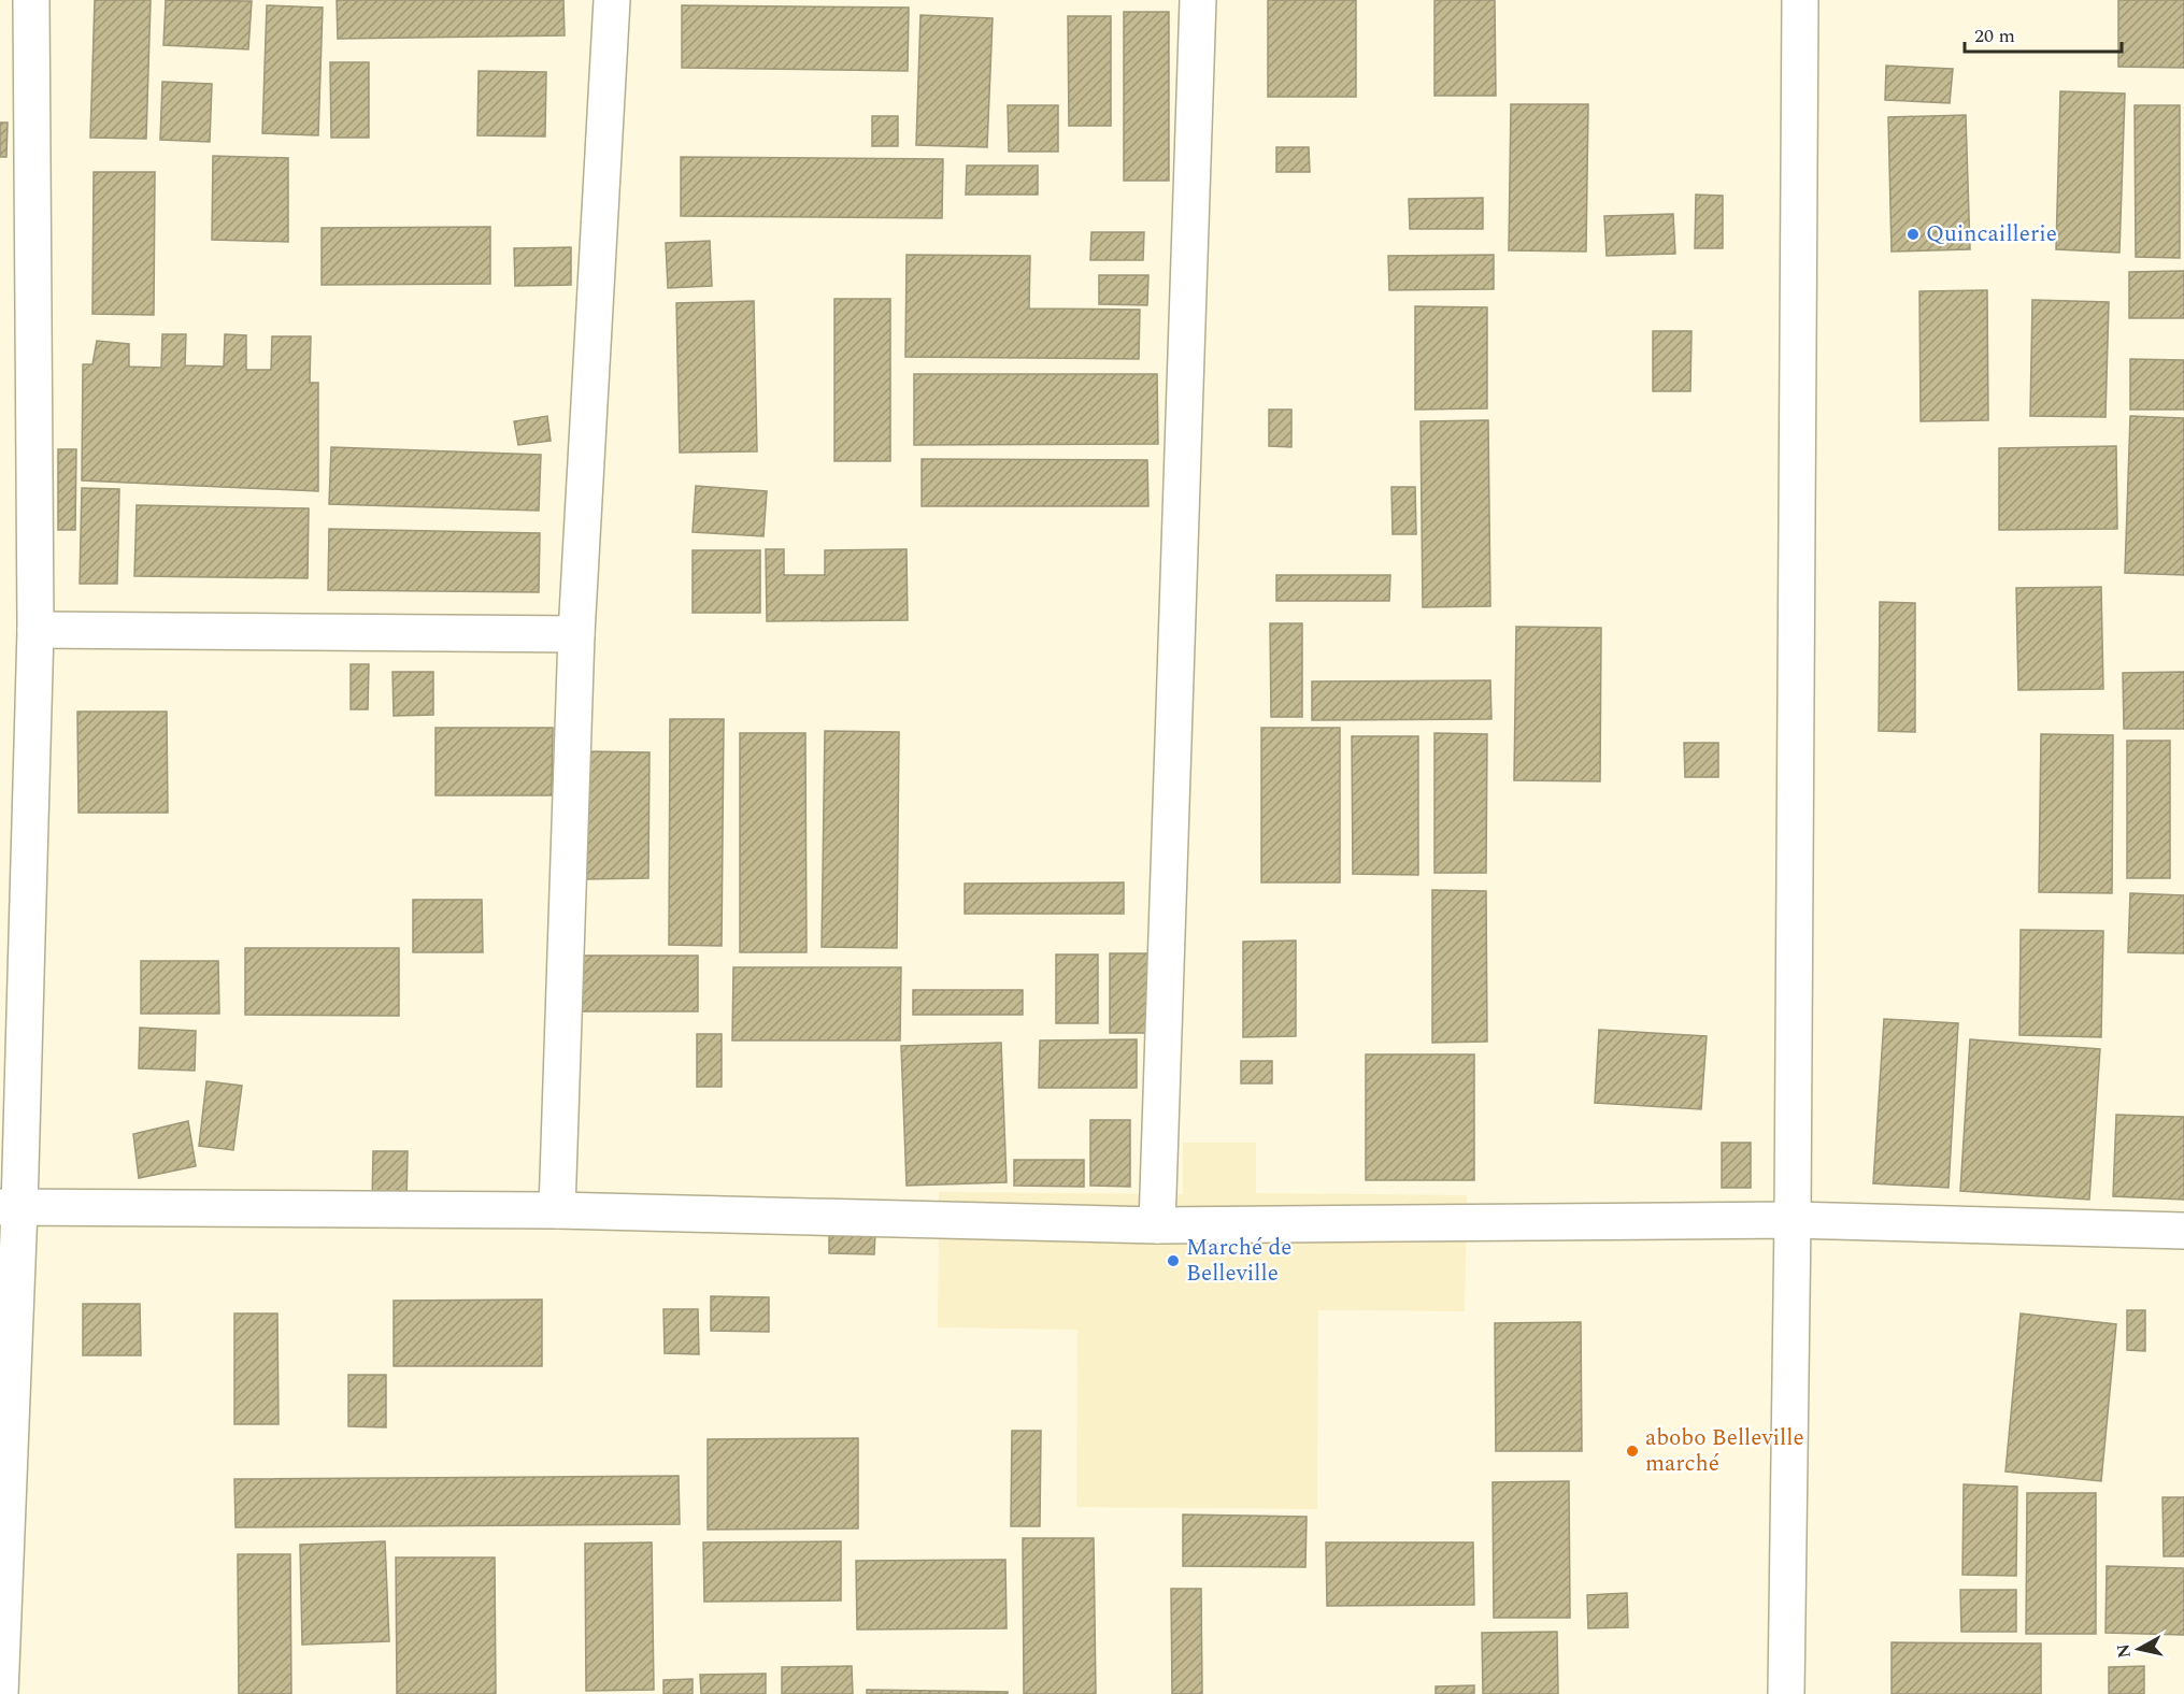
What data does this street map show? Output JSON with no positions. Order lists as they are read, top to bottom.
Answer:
{
  "places": ["Quincaillerie", "Marché de Belleville", "abobo Belleville marché"],
  "scale_bar": "20 m",
  "north": "left"
}
